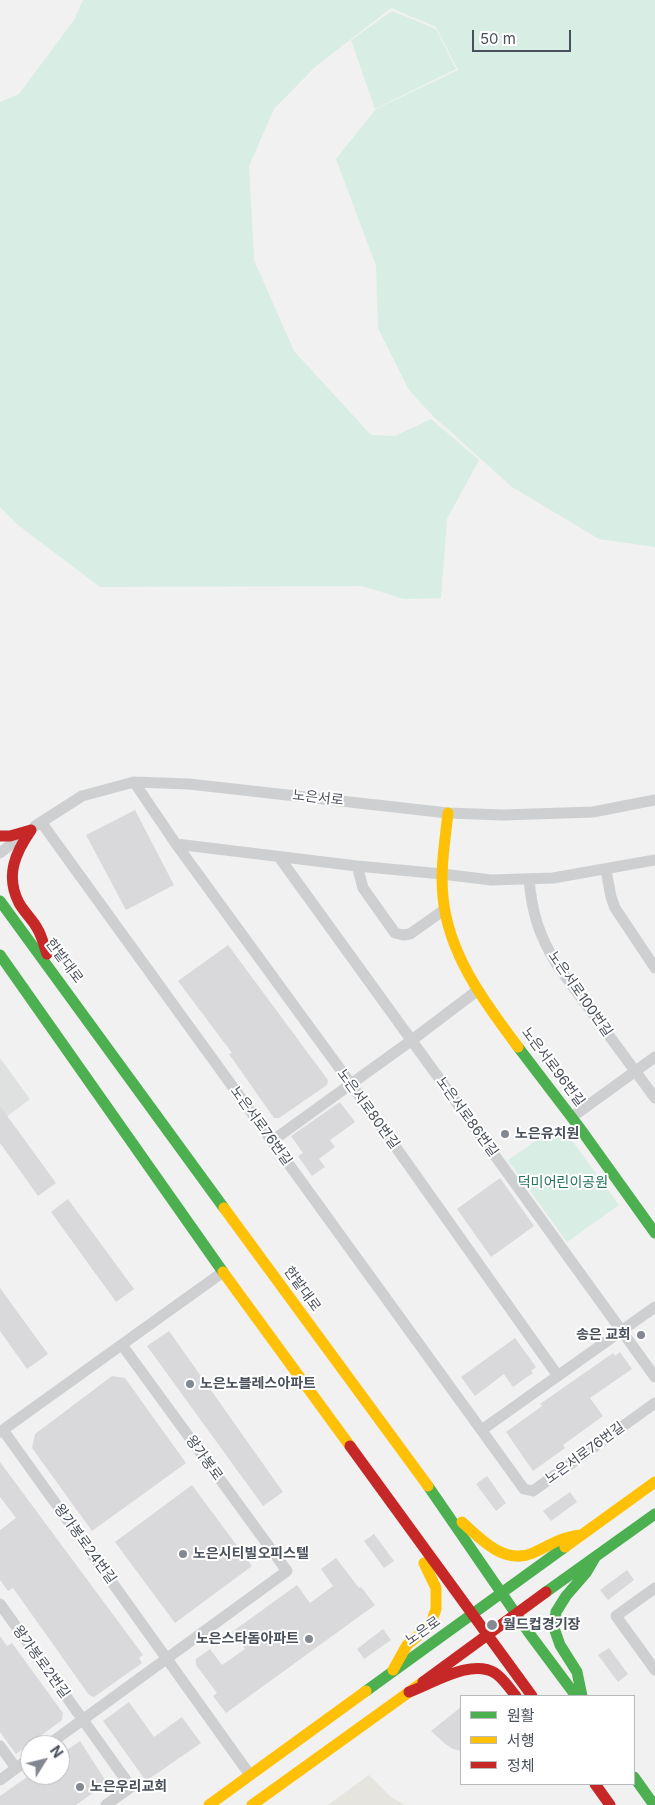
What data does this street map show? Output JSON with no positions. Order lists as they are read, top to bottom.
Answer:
{
  "streets": {
    "main road": ["한밭대로", "노은서로96번길", "노은로"],
    "street": [
      "노은서로",
      "노은서로100번길",
      "노은서로80번길",
      "노은서로86번길",
      "노은서로76번길",
      "왕가봉로",
      "왕가봉로24번길",
      "왕가봉로2번길"
    ]
  },
  "crossings": [
    ["노은서로", "노은서로96번길"],
    ["노은서로", "노은서로80번길"],
    ["노은서로", "노은서로76번길"],
    ["한밭대로", "노은로"],
    ["왕가봉로", "왕가봉로24번길"],
    ["왕가봉로24번길", "노은로"]
  ],
  "parks": ["덕미어린이공원"],
  "places": [
    "노은유치원",
    "송은 교회",
    "노은노블레스아파트",
    "노은시티빌오피스텔",
    "월드컵경기장",
    "노은스타돔아파트",
    "노은우리교회"
  ],
  "legend": ["원활", "서행", "정체"],
  "scale_bar": "50 m",
  "north": "top right"
}
